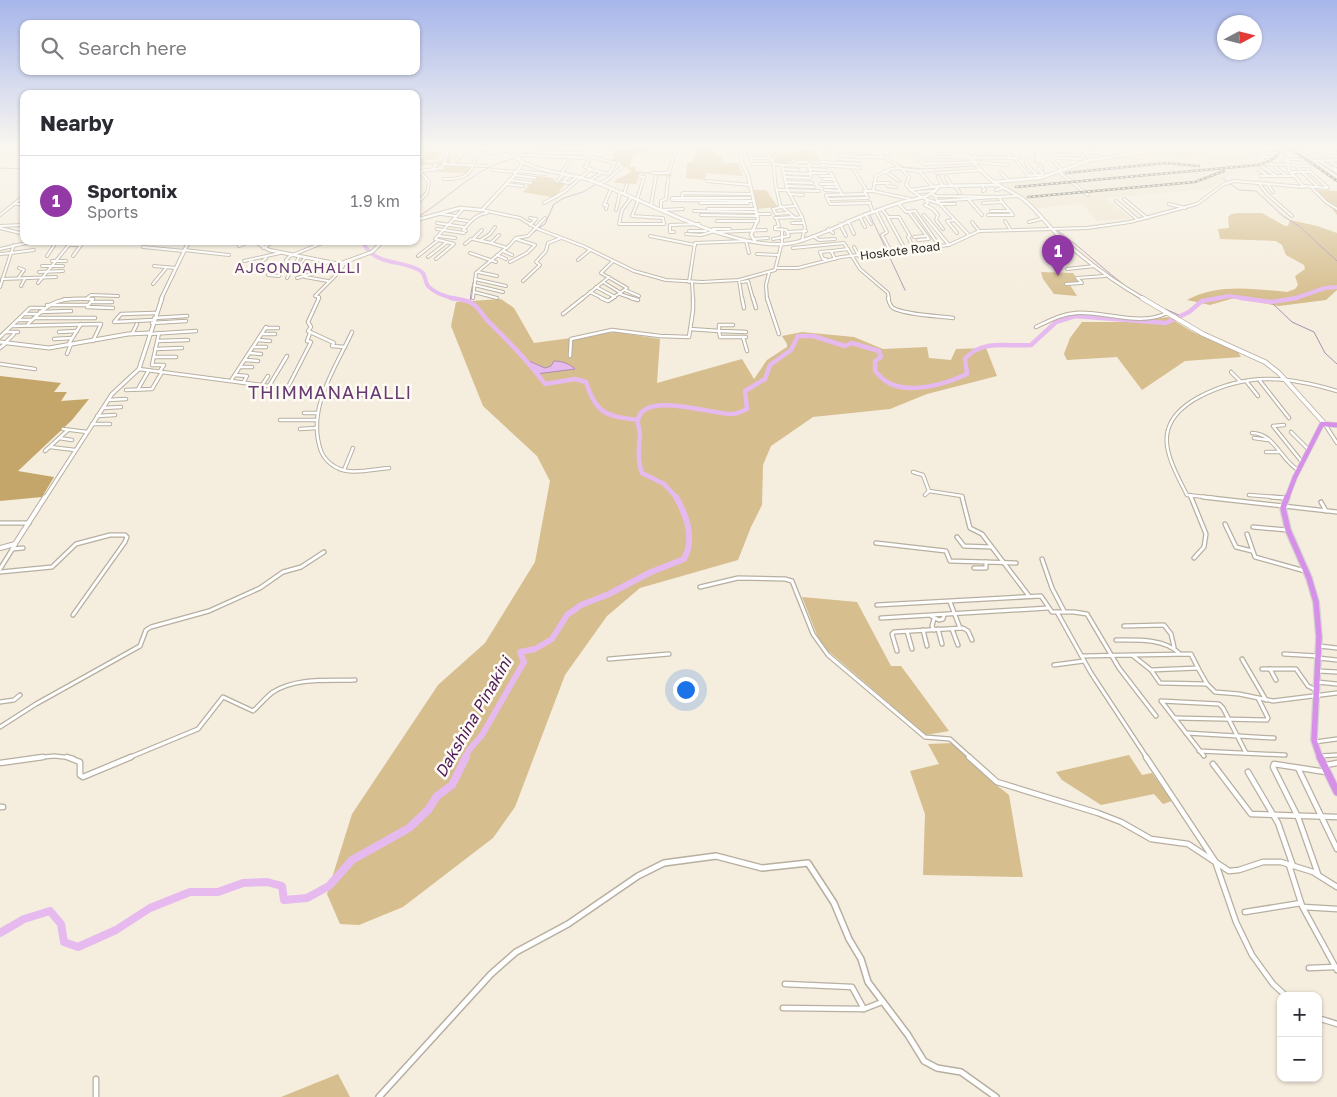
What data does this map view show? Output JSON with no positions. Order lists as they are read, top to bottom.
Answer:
{
  "streets": {
    "street": ["Hoskote Road"]
  },
  "districts": ["AJGONDAHALLI", "THIMMANAHALLI"],
  "water": ["Dakshina Pinakini"],
  "north": "right",
  "page": {
    "search": "Search here",
    "heading": "Nearby",
    "list": [
      {
        "mark": "1",
        "name": "Sportonix",
        "note": "Sports",
        "value": "1.9 km"
      }
    ],
    "pins": "1",
    "map_buttons": ["+", "−"]
  }
}
